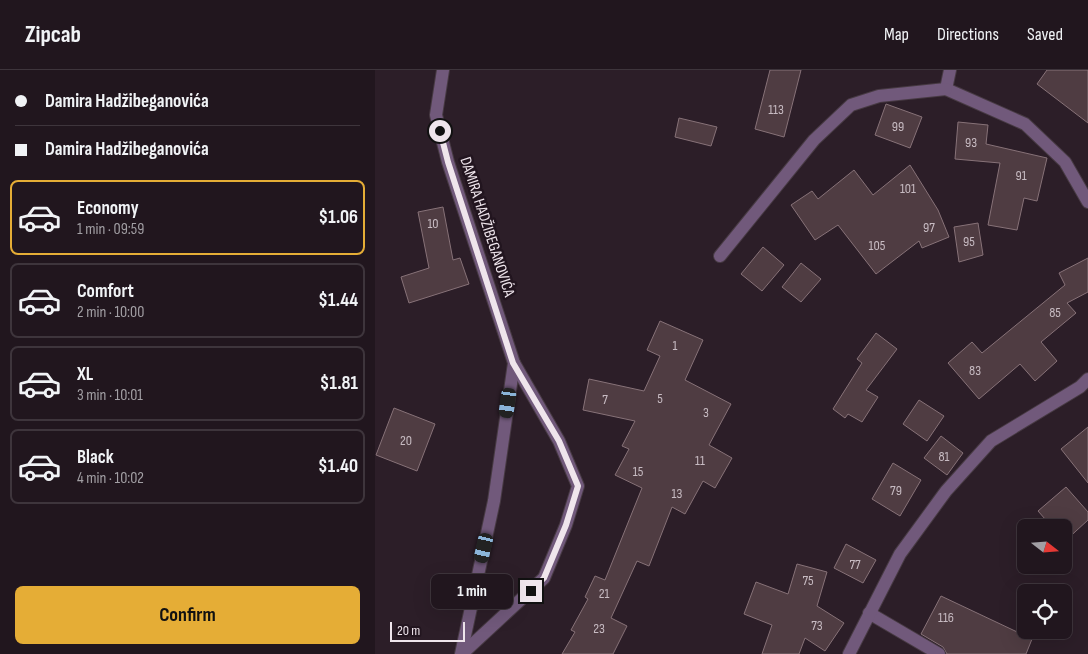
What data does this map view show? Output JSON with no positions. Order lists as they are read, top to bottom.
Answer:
{
  "streets": {
    "street": ["DAMIRA HADŽIBEGANOVIĆA"]
  },
  "house_numbers": [
    "113",
    "99",
    "93",
    "91",
    "101",
    "10",
    "97",
    "95",
    "105",
    "85",
    "1",
    "83",
    "5",
    "7",
    "3",
    "20",
    "81",
    "11",
    "15",
    "79",
    "13",
    "77",
    "75",
    "21",
    "116",
    "73",
    "23"
  ],
  "scale_bar": "20 m",
  "north": "right",
  "page": {
    "header": "Zipcab",
    "nav": ["Map", "Directions", "Saved"],
    "banner": ["Damira Hadžibeganovića", "Damira Hadžibeganovića"],
    "list": [
      {
        "name": "Economy",
        "note": "1 min · 09:59",
        "value": "$1.06"
      },
      {
        "name": "Comfort",
        "note": "2 min · 10:00",
        "value": "$1.44"
      },
      {
        "name": "XL",
        "note": "3 min · 10:01",
        "value": "$1.81"
      },
      {
        "name": "Black",
        "note": "4 min · 10:02",
        "value": "$1.40"
      }
    ],
    "bubble": "1 min",
    "buttons": "Confirm",
    "scale": "20 m"
  }
}
